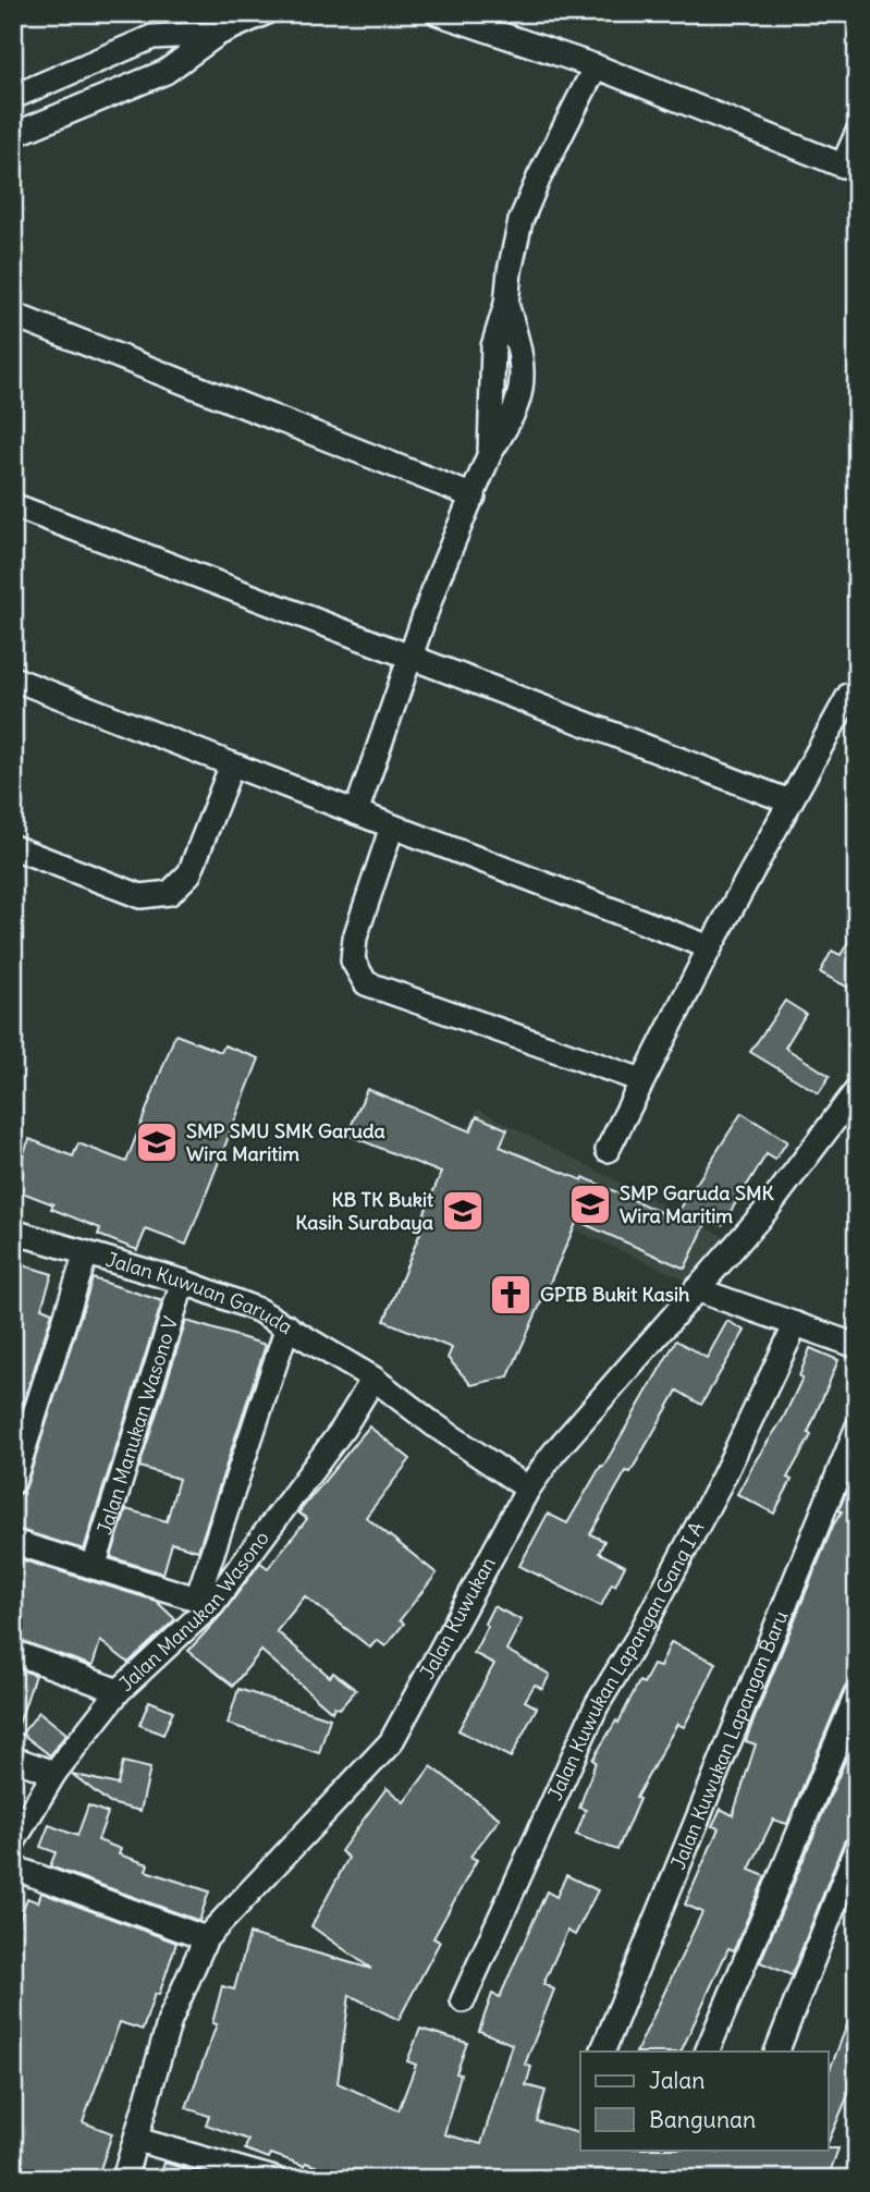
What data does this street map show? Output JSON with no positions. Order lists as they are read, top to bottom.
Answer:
{
  "streets": {
    "street": [
      "Jalan Kuwuan Garuda",
      "Jalan Manukan Wasono V",
      "Jalan Manukan Wasono",
      "Jalan Kuwukan",
      "Jalan Kuwukan Lapangan Gang I A",
      "Jalan Kuwukan Lapangan Baru"
    ]
  },
  "crossings": [
    ["Jalan Kuwuan Garuda", "Jalan Manukan Wasono V"],
    ["Jalan Kuwuan Garuda", "Jalan Manukan Wasono"],
    ["Jalan Kuwuan Garuda", "Jalan Kuwukan"]
  ],
  "places": {
    "school or university": ["SMP SMU SMK Garuda Wira Maritim", "SMP Garuda SMK Wira Maritim", "KB TK Bukit Kasih Surabaya"],
    "church": ["GPIB Bukit Kasih"]
  },
  "legend": ["Jalan", "Bangunan"]
}
